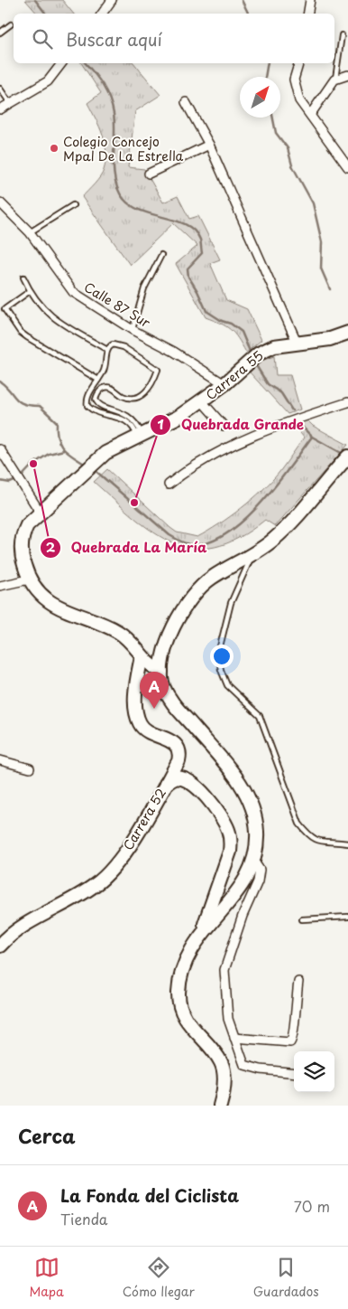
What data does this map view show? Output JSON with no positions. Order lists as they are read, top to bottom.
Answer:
{
  "streets": {
    "street": ["Calle 87 Sur", "Carrera 55", "Carrera 52"]
  },
  "crossings": [
    ["Calle 87 Sur", "Carrera 55"]
  ],
  "places": ["Colegio Concejo Mpal De La Estrella", "Quebrada La María", "Quebrada Grande"],
  "north": "top right",
  "page": {
    "search": "Buscar aquí",
    "pins": "A",
    "heading": "Cerca",
    "list": [
      {
        "mark": "A",
        "name": "La Fonda del Ciclista",
        "note": "Tienda",
        "value": "70 m"
      }
    ],
    "nav": ["Mapa", "Cómo llegar", "Guardados"]
  }
}
